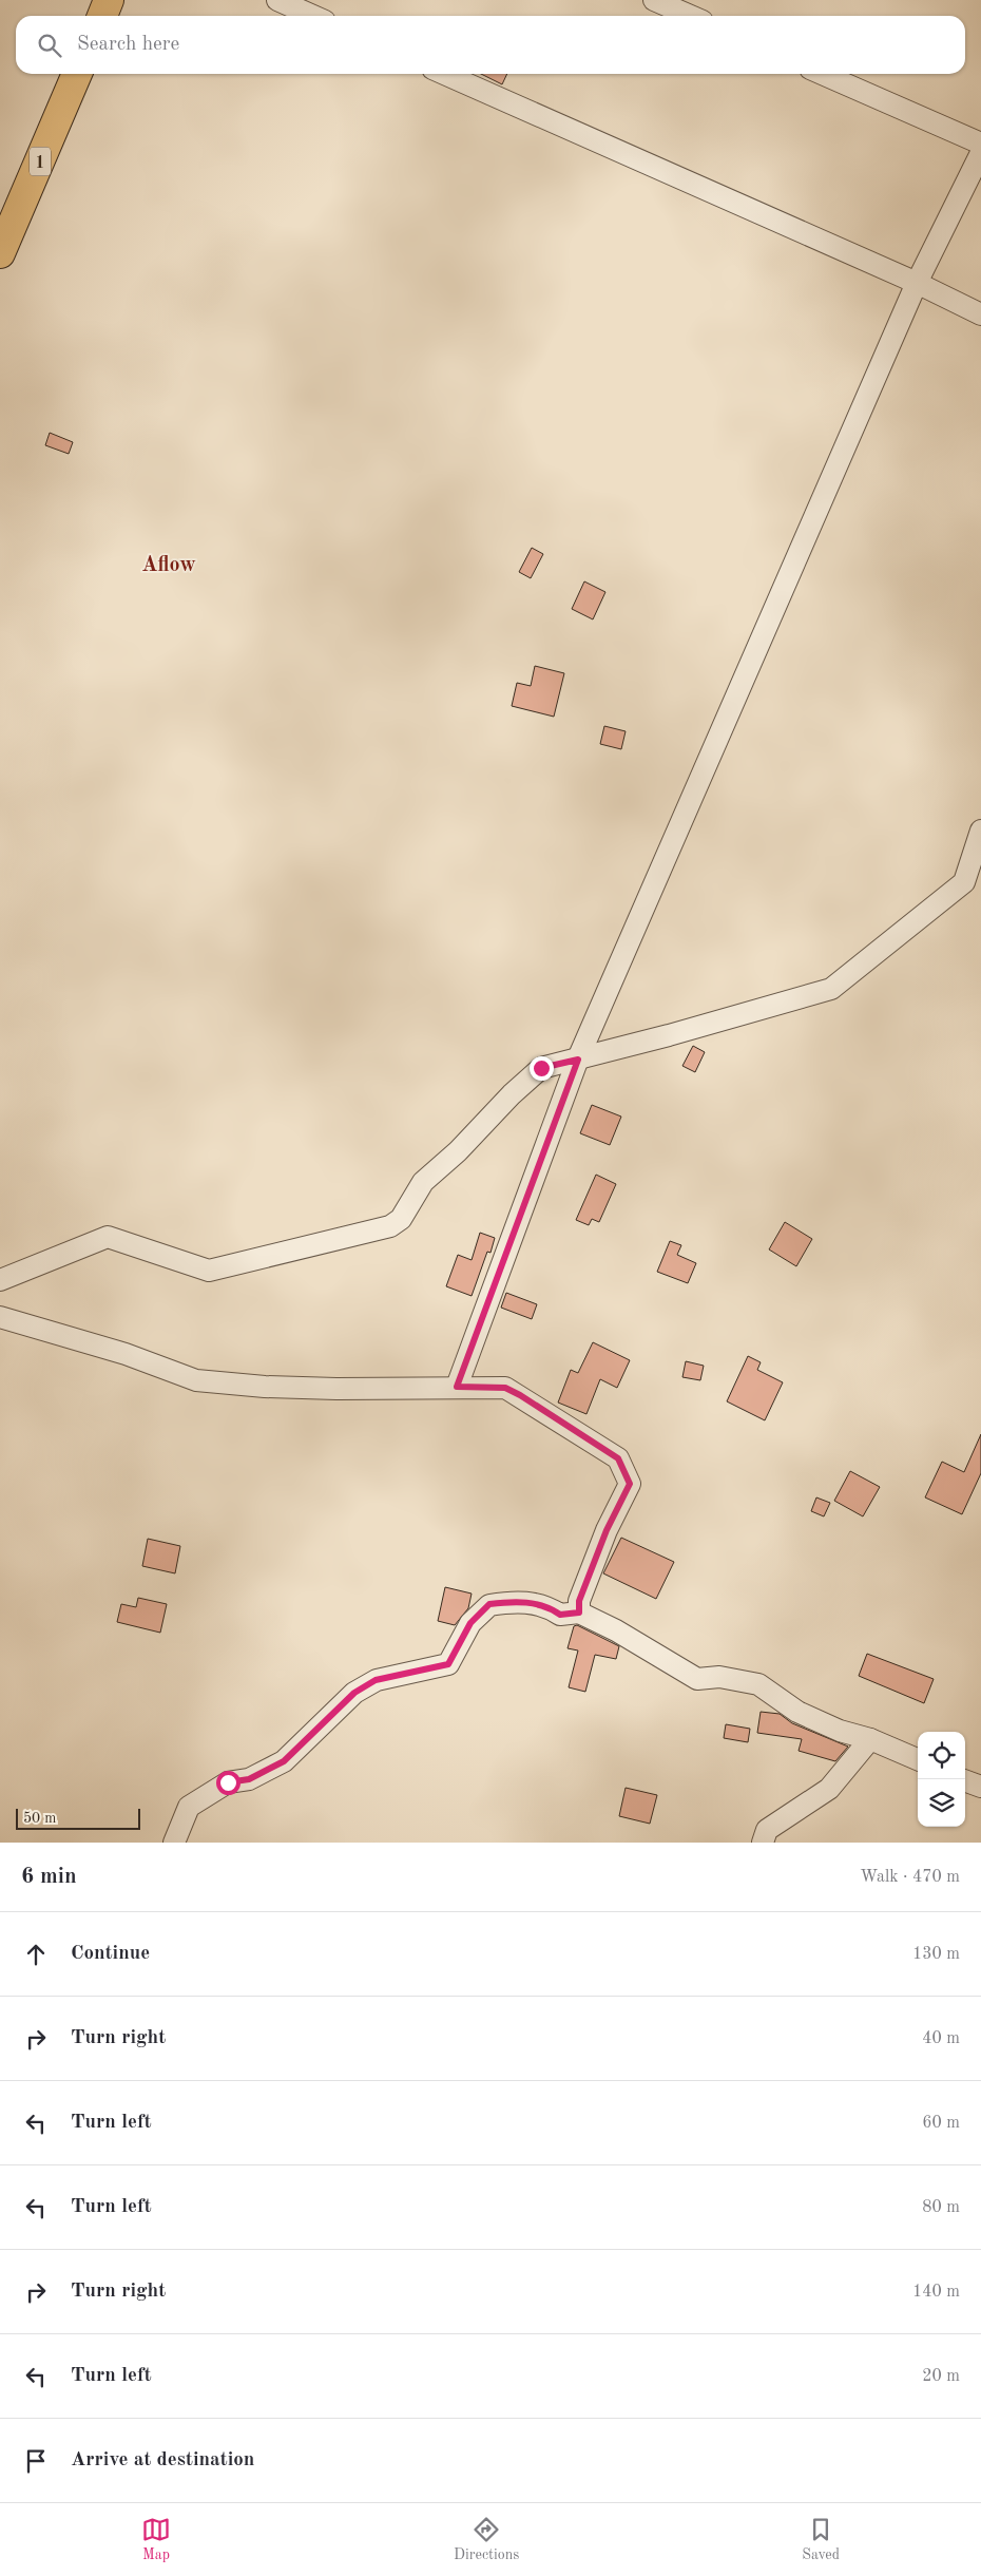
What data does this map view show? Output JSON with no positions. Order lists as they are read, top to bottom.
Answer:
{
  "streets": {
    "highway": ["1"]
  },
  "districts": ["Aflow"],
  "scale_bar": "50 m",
  "page": {
    "search": "Search here",
    "scale": "50 m",
    "heading": ["6 min", "Walk · 470 m"],
    "list": [
      ["Continue", "130 m"],
      ["Turn right", "40 m"],
      ["Turn left", "60 m"],
      ["Turn left", "80 m"],
      ["Turn right", "140 m"],
      ["Turn left", "20 m"],
      "Arrive at destination"
    ],
    "nav": ["Map", "Directions", "Saved"]
  }
}
